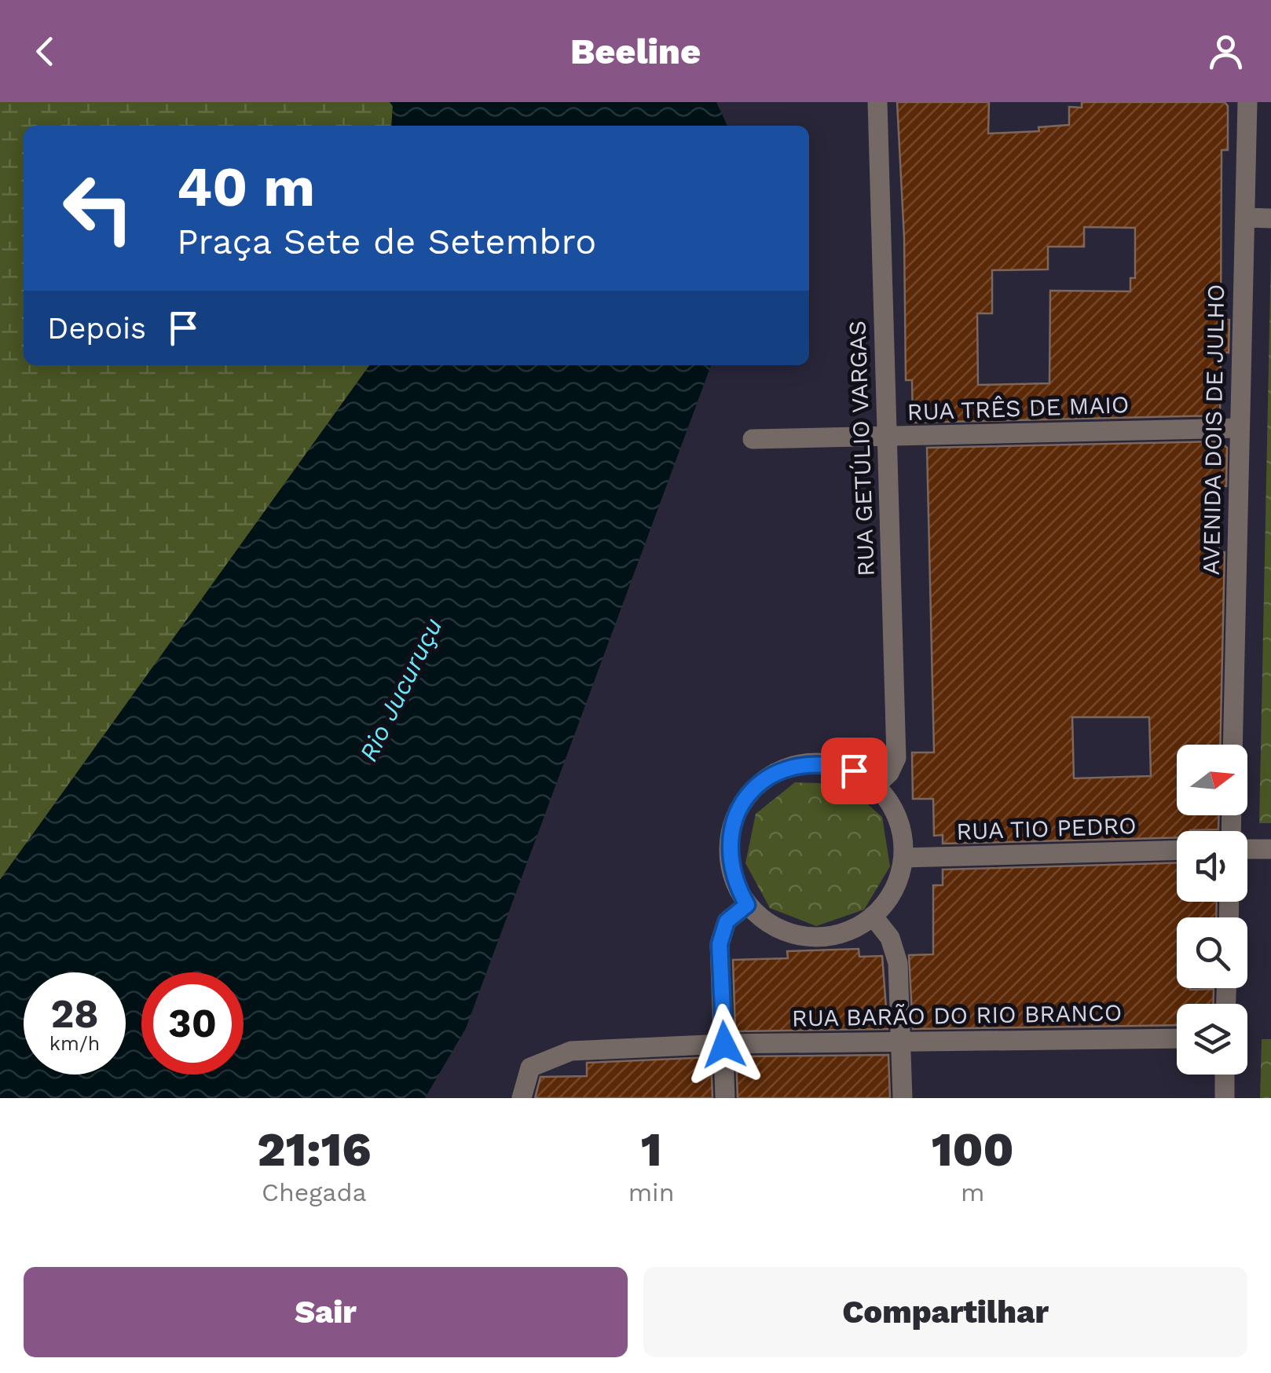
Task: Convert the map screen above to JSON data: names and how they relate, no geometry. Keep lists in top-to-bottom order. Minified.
{"streets":{"street":["RUA TRÊS DE MAIO","AVENIDA DOIS DE JULHO","RUA GETÚLIO VARGAS","RUA TIO PEDRO","RUA BARÃO DO RIO BRANCO"]},"crossings":[["RUA TRÊS DE MAIO","AVENIDA DOIS DE JULHO"],["RUA TRÊS DE MAIO","RUA GETÚLIO VARGAS"],["RUA GETÚLIO VARGAS","RUA TIO PEDRO"]],"water":["Rio Jucuruçu"],"north":"right","page":{"header":"Beeline","turn":["40 m","Praça Sete de Setembro"],"then":"Depois","speed":"28 km/h","limit":"30","eta":["21:16","Chegada","1","min","100","m"],"buttons":["Sair","Compartilhar"]}}
